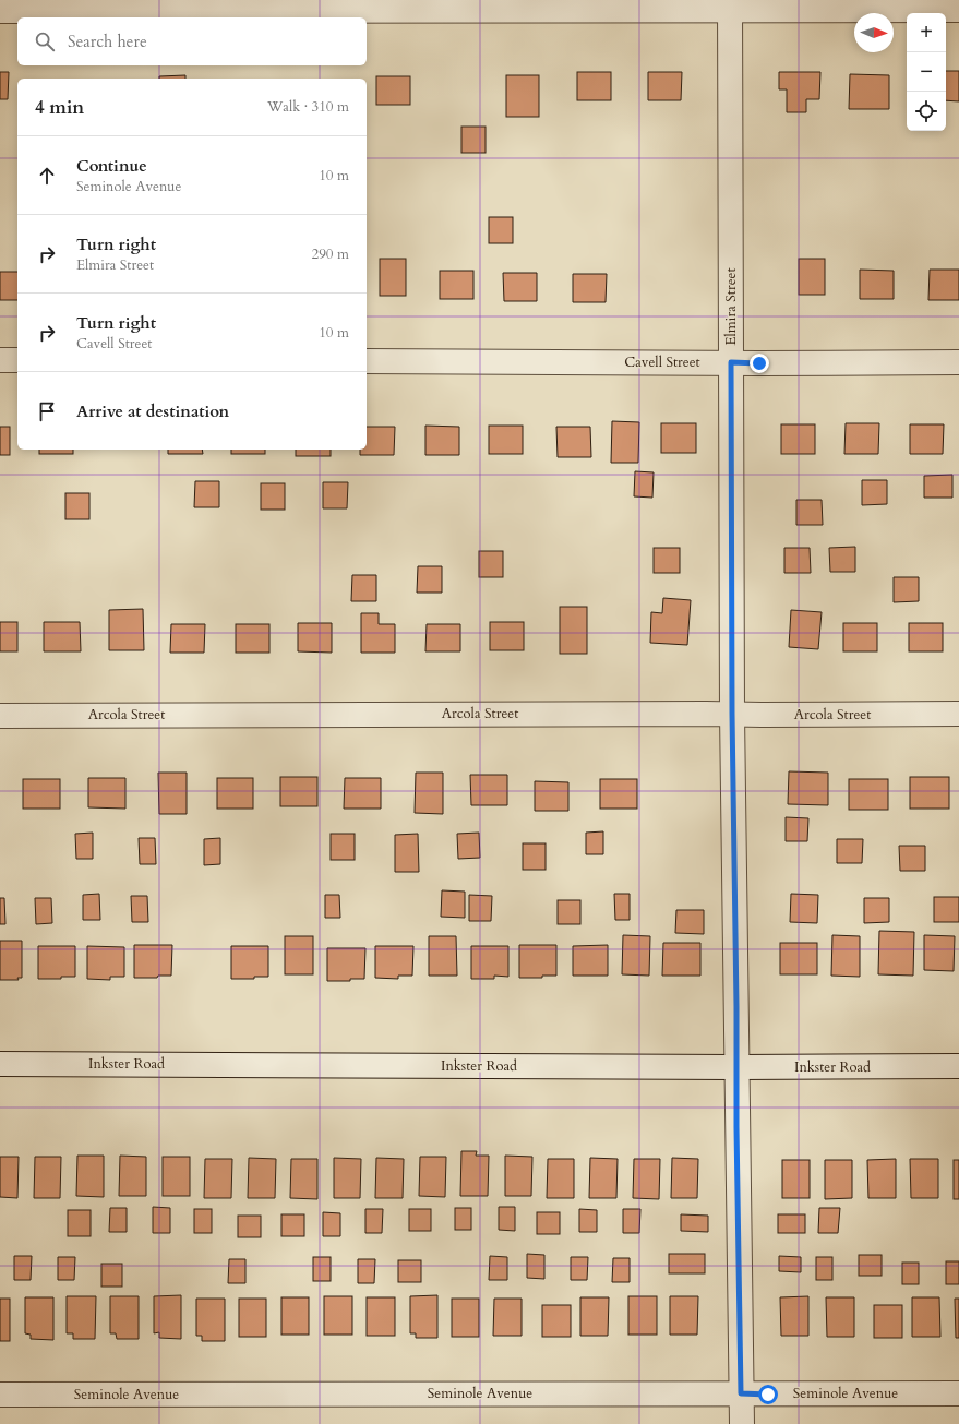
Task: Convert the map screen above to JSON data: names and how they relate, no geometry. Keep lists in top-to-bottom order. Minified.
{"streets":{"street":["Elmira Street","Cavell Street","Arcola Street","Inkster Road","Seminole Avenue"]},"crossings":[["Elmira Street","Cavell Street"],["Elmira Street","Arcola Street"],["Elmira Street","Inkster Road"],["Elmira Street","Seminole Avenue"]],"north":"right","page":{"map_buttons":["+","−"],"search":"Search here","heading":["4 min","Walk · 310 m"],"list":[["Continue","Seminole Avenue","10 m"],["Turn right","Elmira Street","290 m"],["Turn right","Cavell Street","10 m"],"Arrive at destination"]}}
